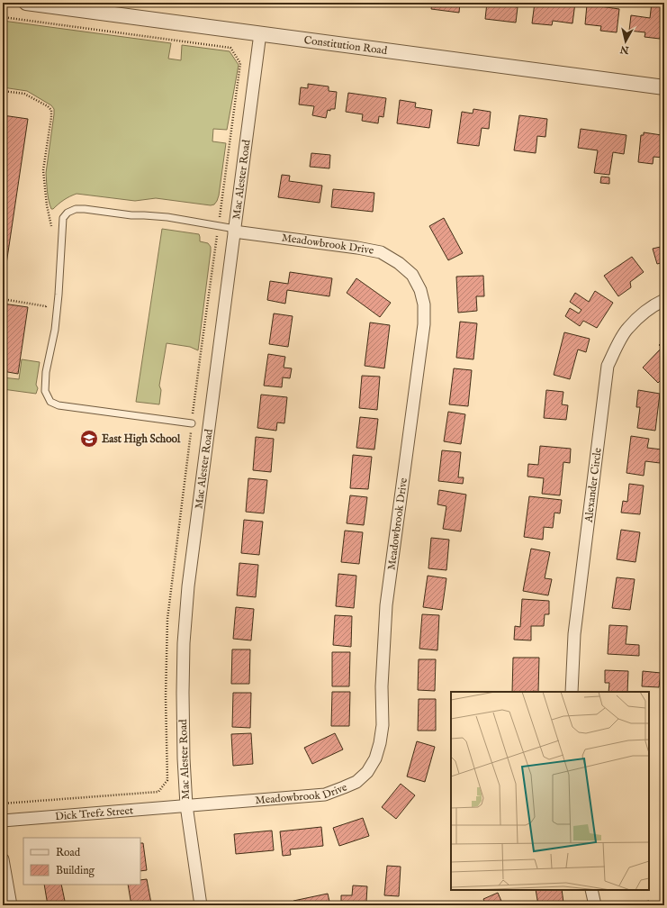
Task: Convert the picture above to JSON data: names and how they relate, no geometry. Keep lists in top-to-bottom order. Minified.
{"streets":{"street":["Constitution Road","Mac Alester Road","Meadowbrook Drive","Alexander Circle","Dick Trefz Street"]},"crossings":[["Constitution Road","Mac Alester Road"],["Mac Alester Road","Meadowbrook Drive"],["Mac Alester Road","Dick Trefz Street"],["Meadowbrook Drive","Dick Trefz Street"]],"places":{"school or university":["East High School"]},"legend":["Road","Building"],"north":"bottom"}
